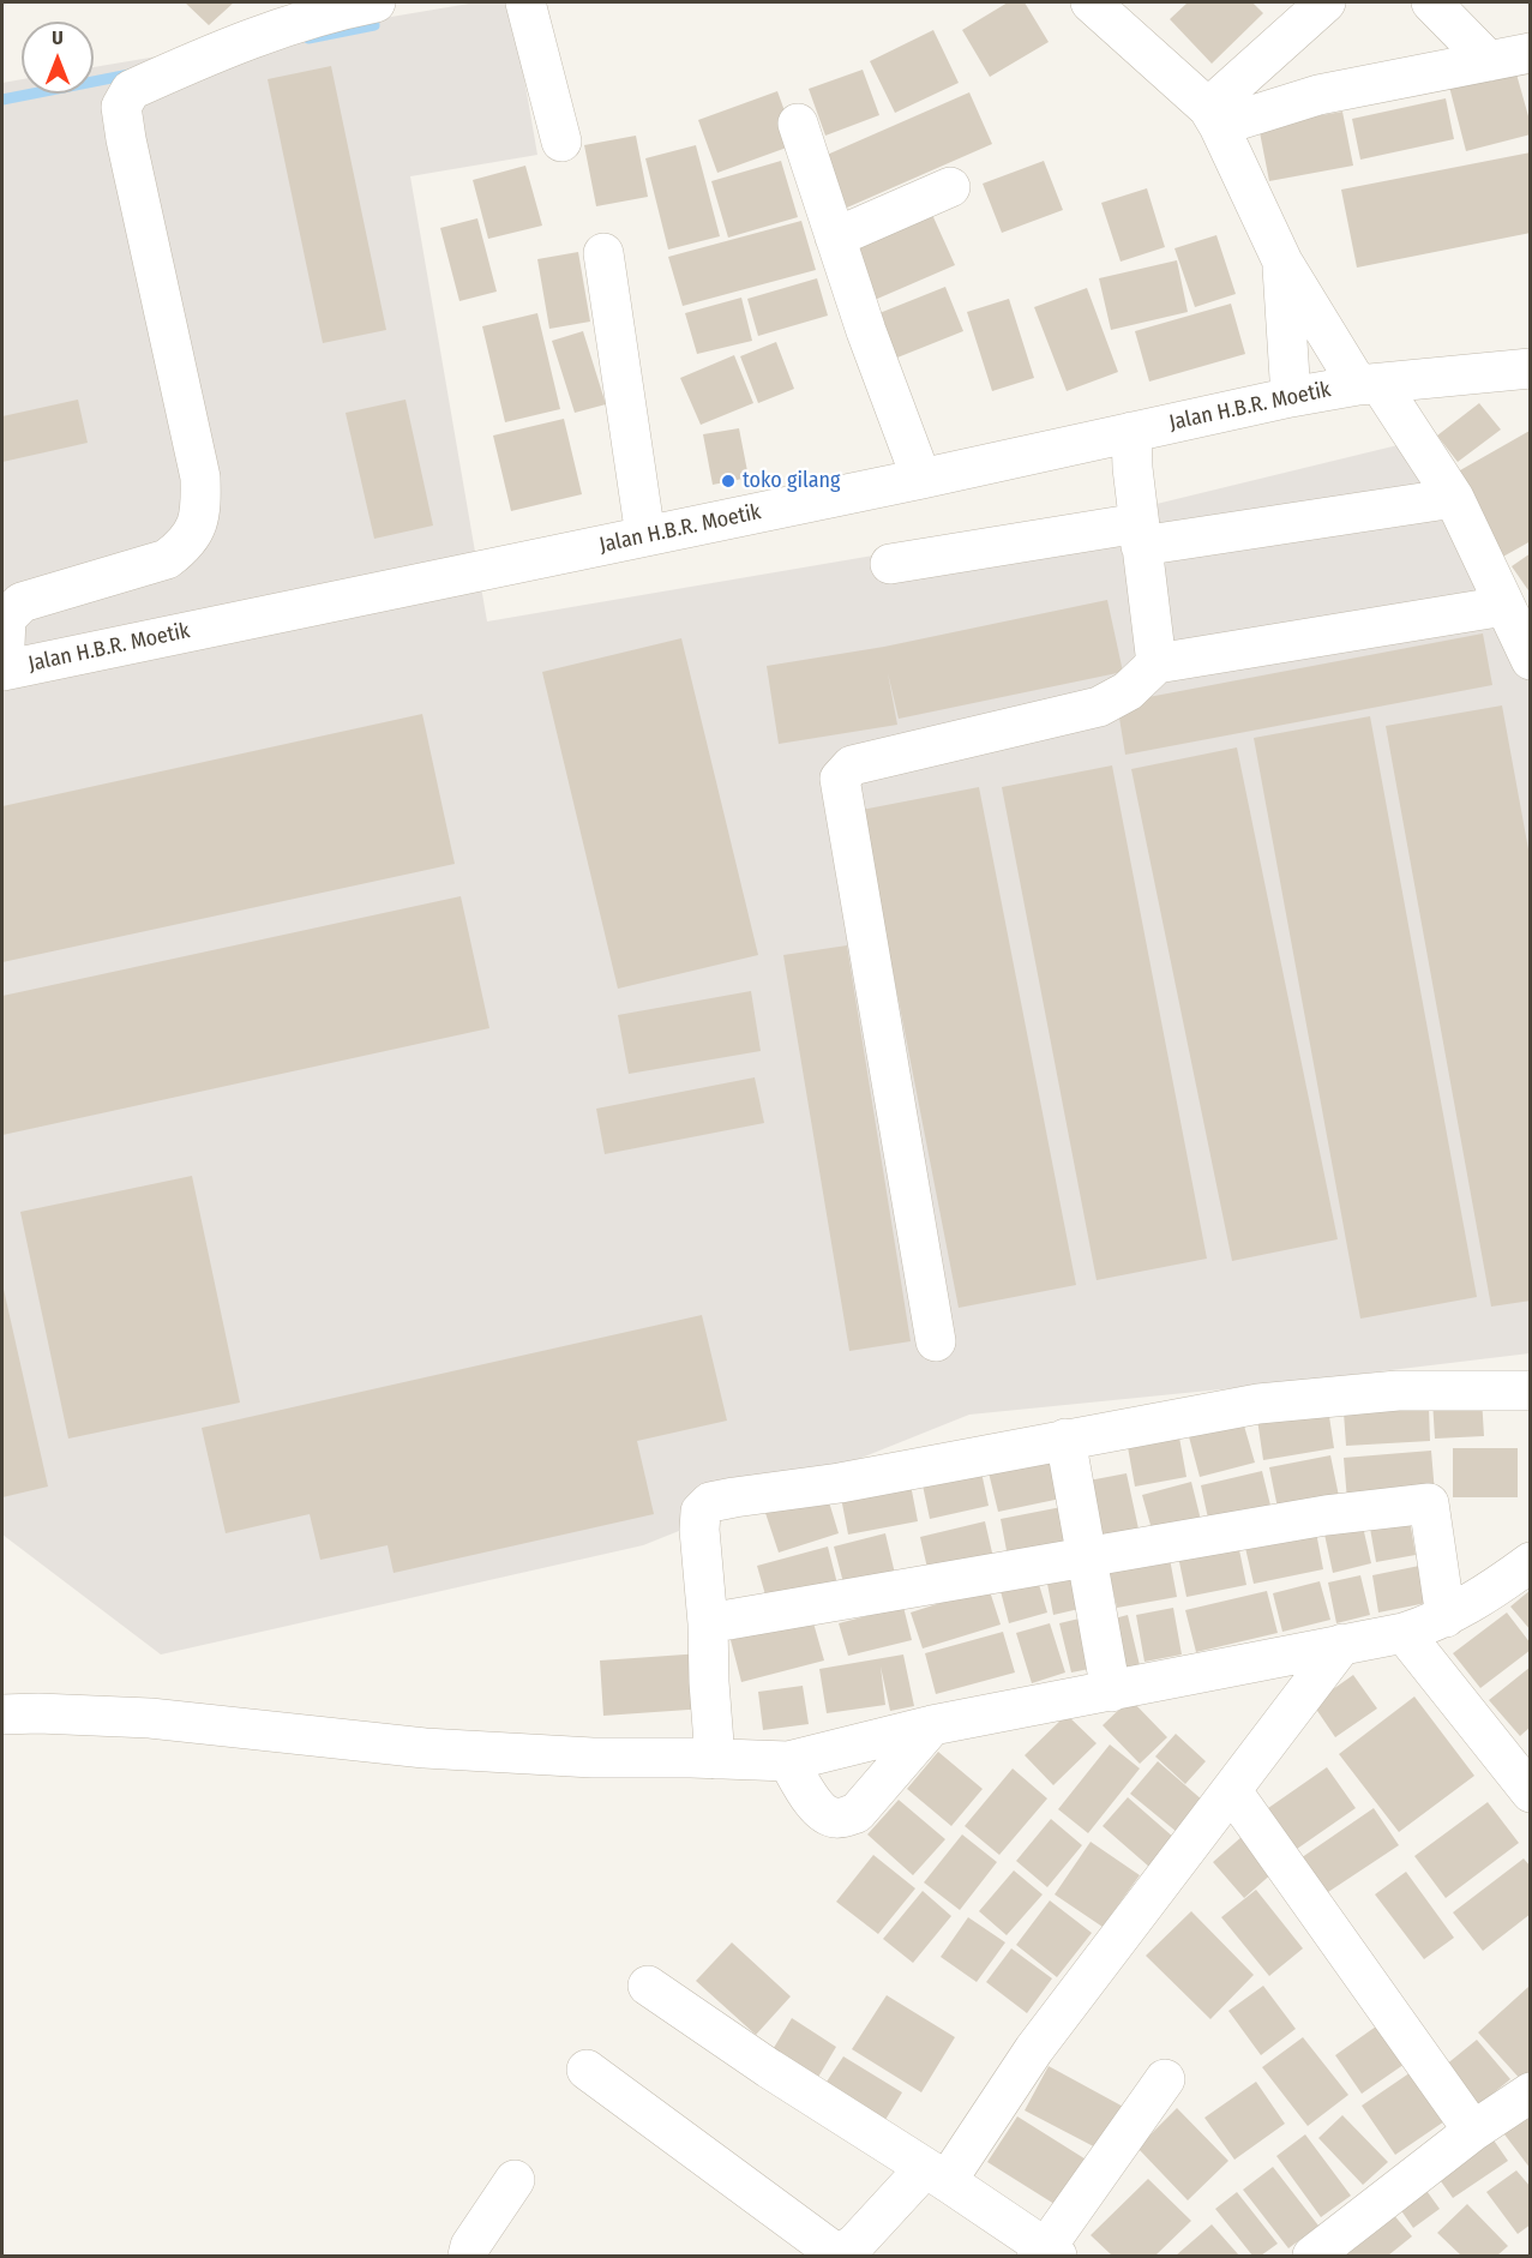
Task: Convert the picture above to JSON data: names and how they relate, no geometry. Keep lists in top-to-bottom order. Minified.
{"streets":{"street":["Jalan H.B.R. Moetik"]},"places":["toko gilang"],"north":"top"}
